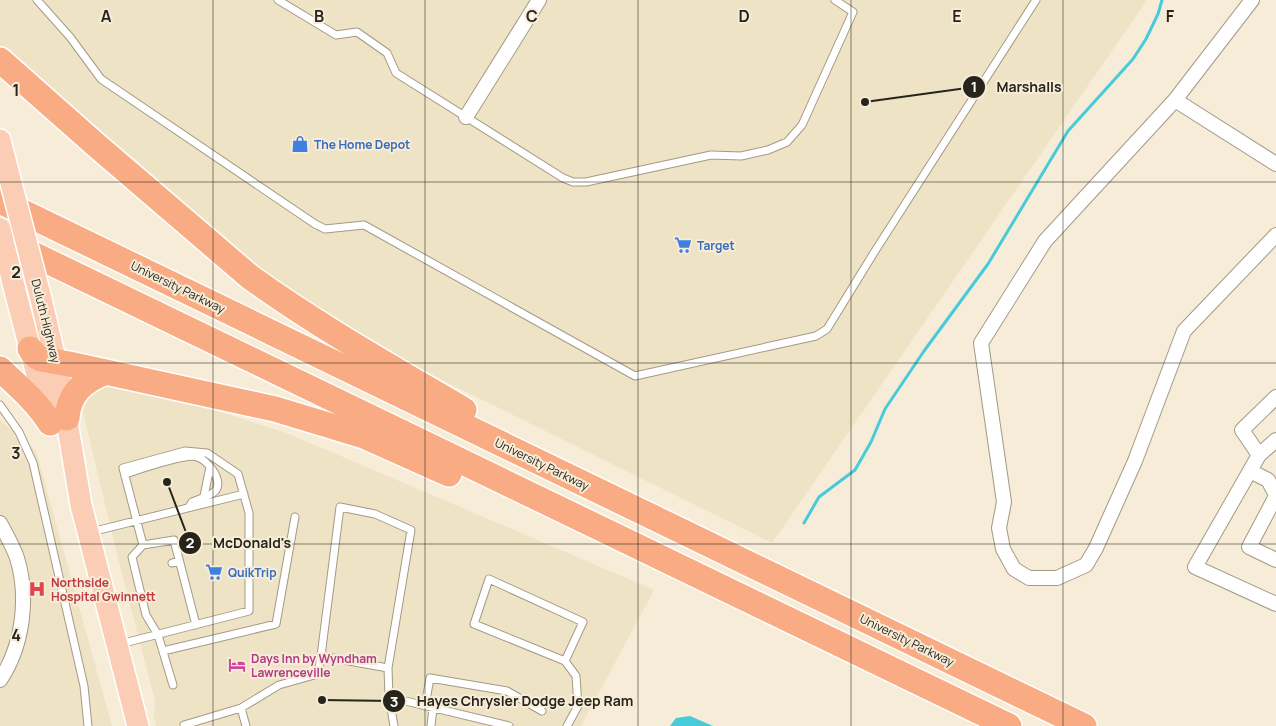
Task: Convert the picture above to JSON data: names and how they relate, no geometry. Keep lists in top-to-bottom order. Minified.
{"streets":{"highway":["University Parkway"],"main road":["Duluth Highway"]},"places":{"other":["Marshalls","McDonald's","Hayes Chrysler Dodge Jeep Ram"],"shop":["The Home Depot"],"supermarket":["Target","QuikTrip"],"hospital":["Northside Hospital Gwinnett"],"hotel":["Days Inn by Wyndham Lawrenceville"]},"grid":{"columns":["A","B","C","D","E","F"],"rows":["1","2","3","4"]}}
